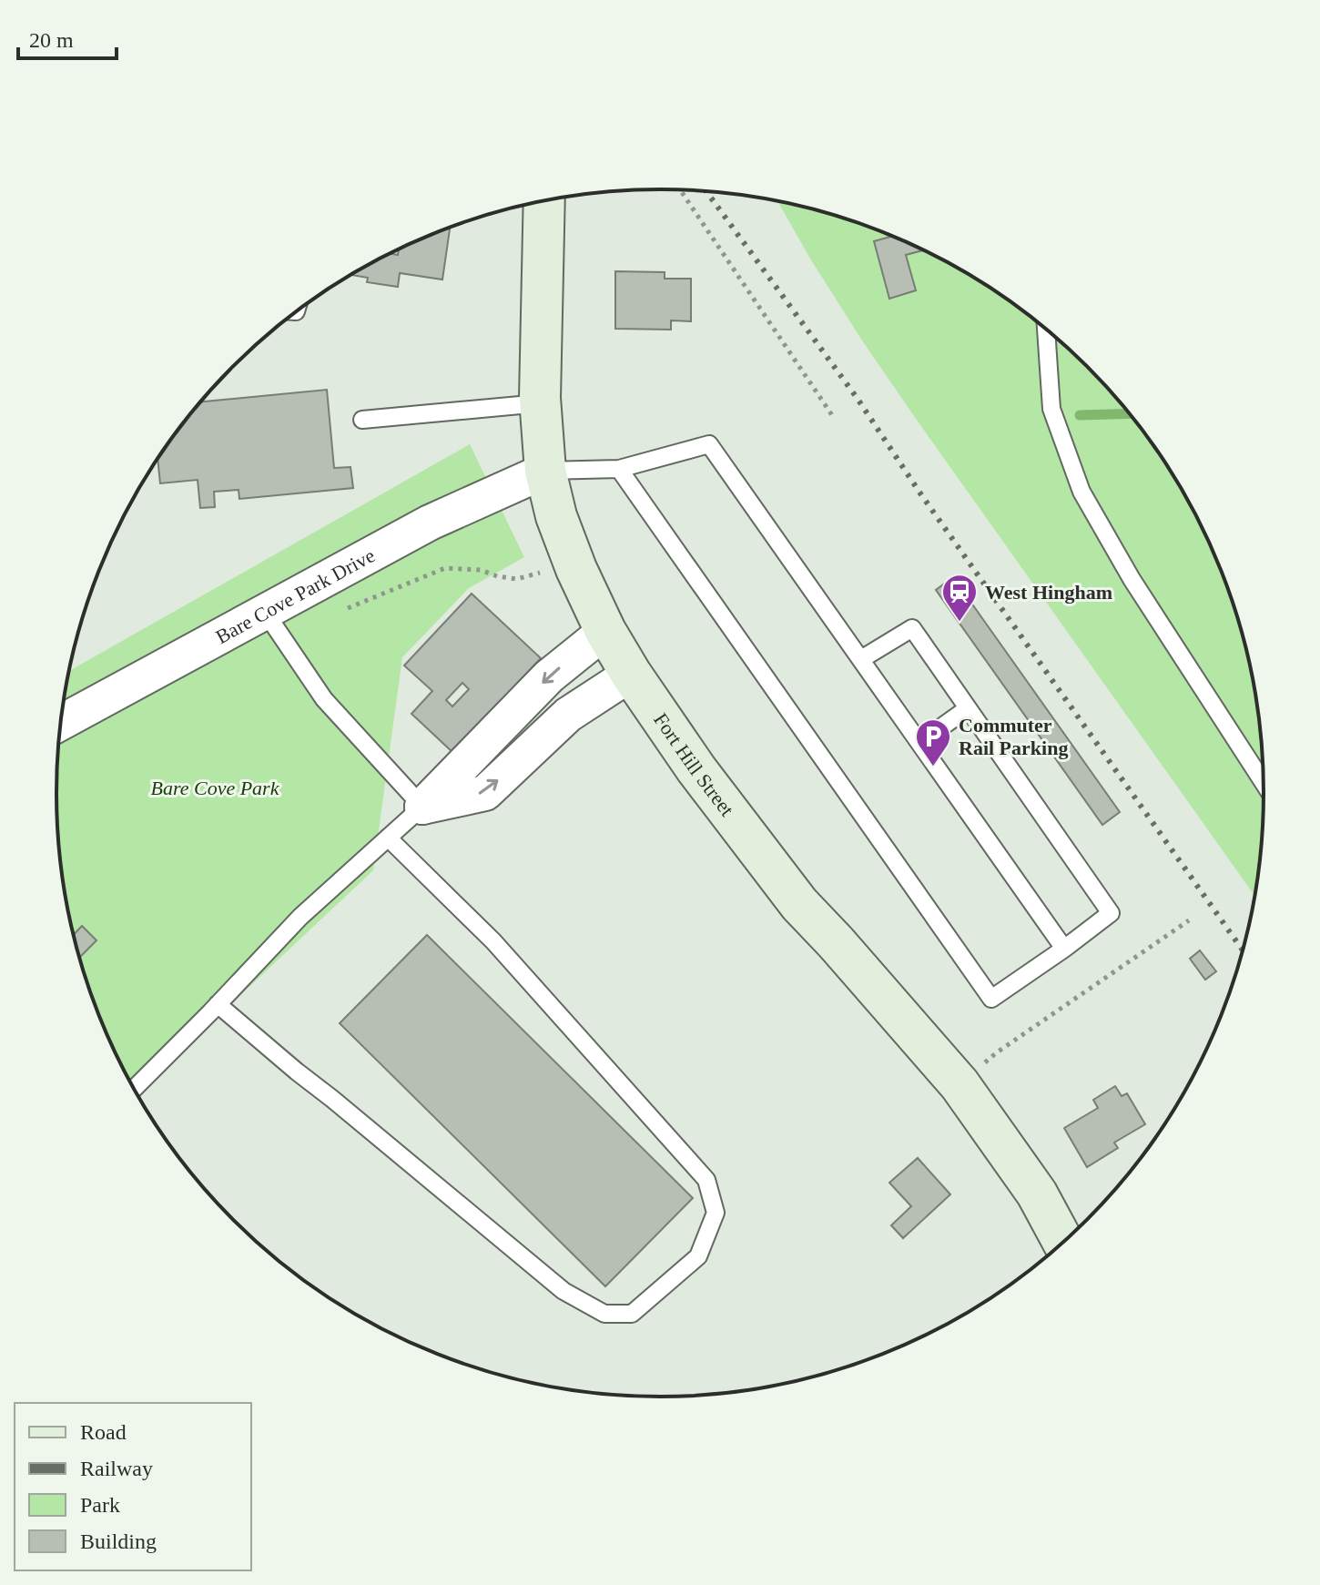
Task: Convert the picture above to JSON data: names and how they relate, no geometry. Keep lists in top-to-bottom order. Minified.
{"streets":{"main road":["Fort Hill Street"],"street":["Bare Cove Park Drive"]},"crossings":[["Bare Cove Park Drive","Fort Hill Street"]],"parks":["Bare Cove Park"],"places":{"station":["West Hingham"],"parking":["Commuter Rail Parking"]},"legend":["Road","Railway","Park","Building"],"scale_bar":"20 m"}
